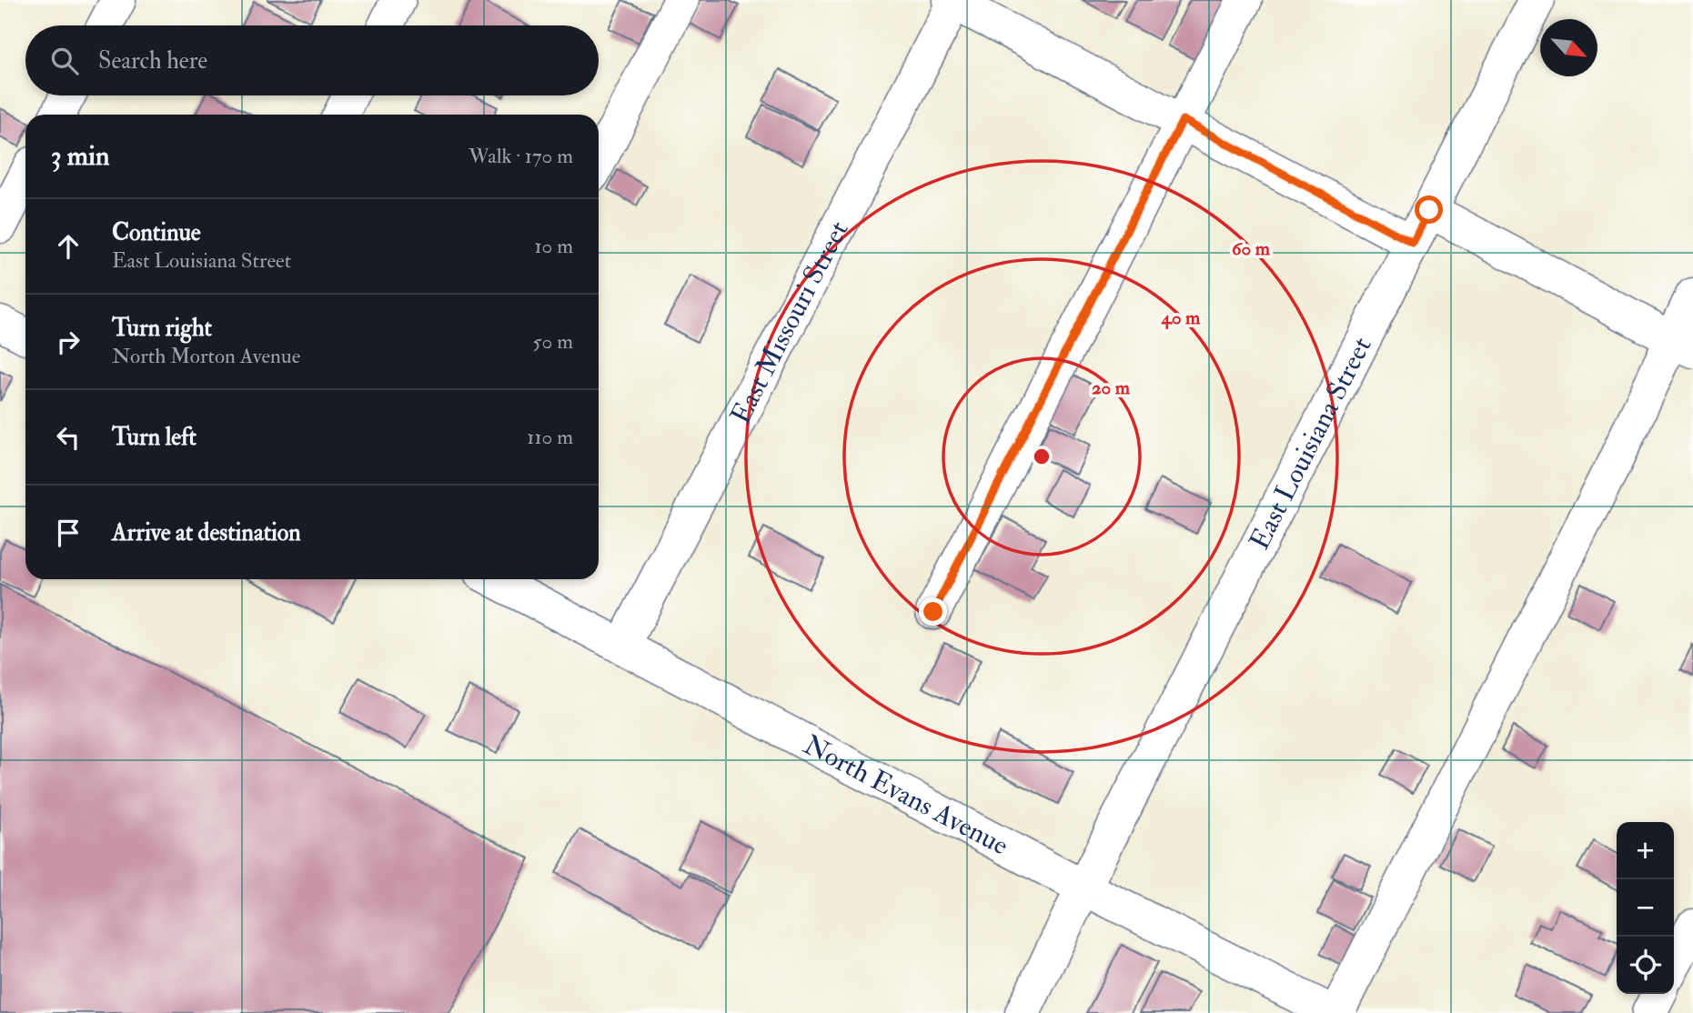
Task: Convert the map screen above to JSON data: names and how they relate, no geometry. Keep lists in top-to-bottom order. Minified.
{"streets":{"street":["East Missouri Street","East Louisiana Street","North Evans Avenue"]},"crossings":[["East Missouri Street","North Evans Avenue"],["East Louisiana Street","North Evans Avenue"]],"north":"bottom right","page":{"search":"Search here","heading":["3 min","Walk · 170 m"],"list":[["Continue","East Louisiana Street","10 m"],["Turn right","North Morton Avenue","50 m"],["Turn left","110 m"],"Arrive at destination"],"map_buttons":["+","−"]},"rings":["60 m","40 m","20 m"]}
